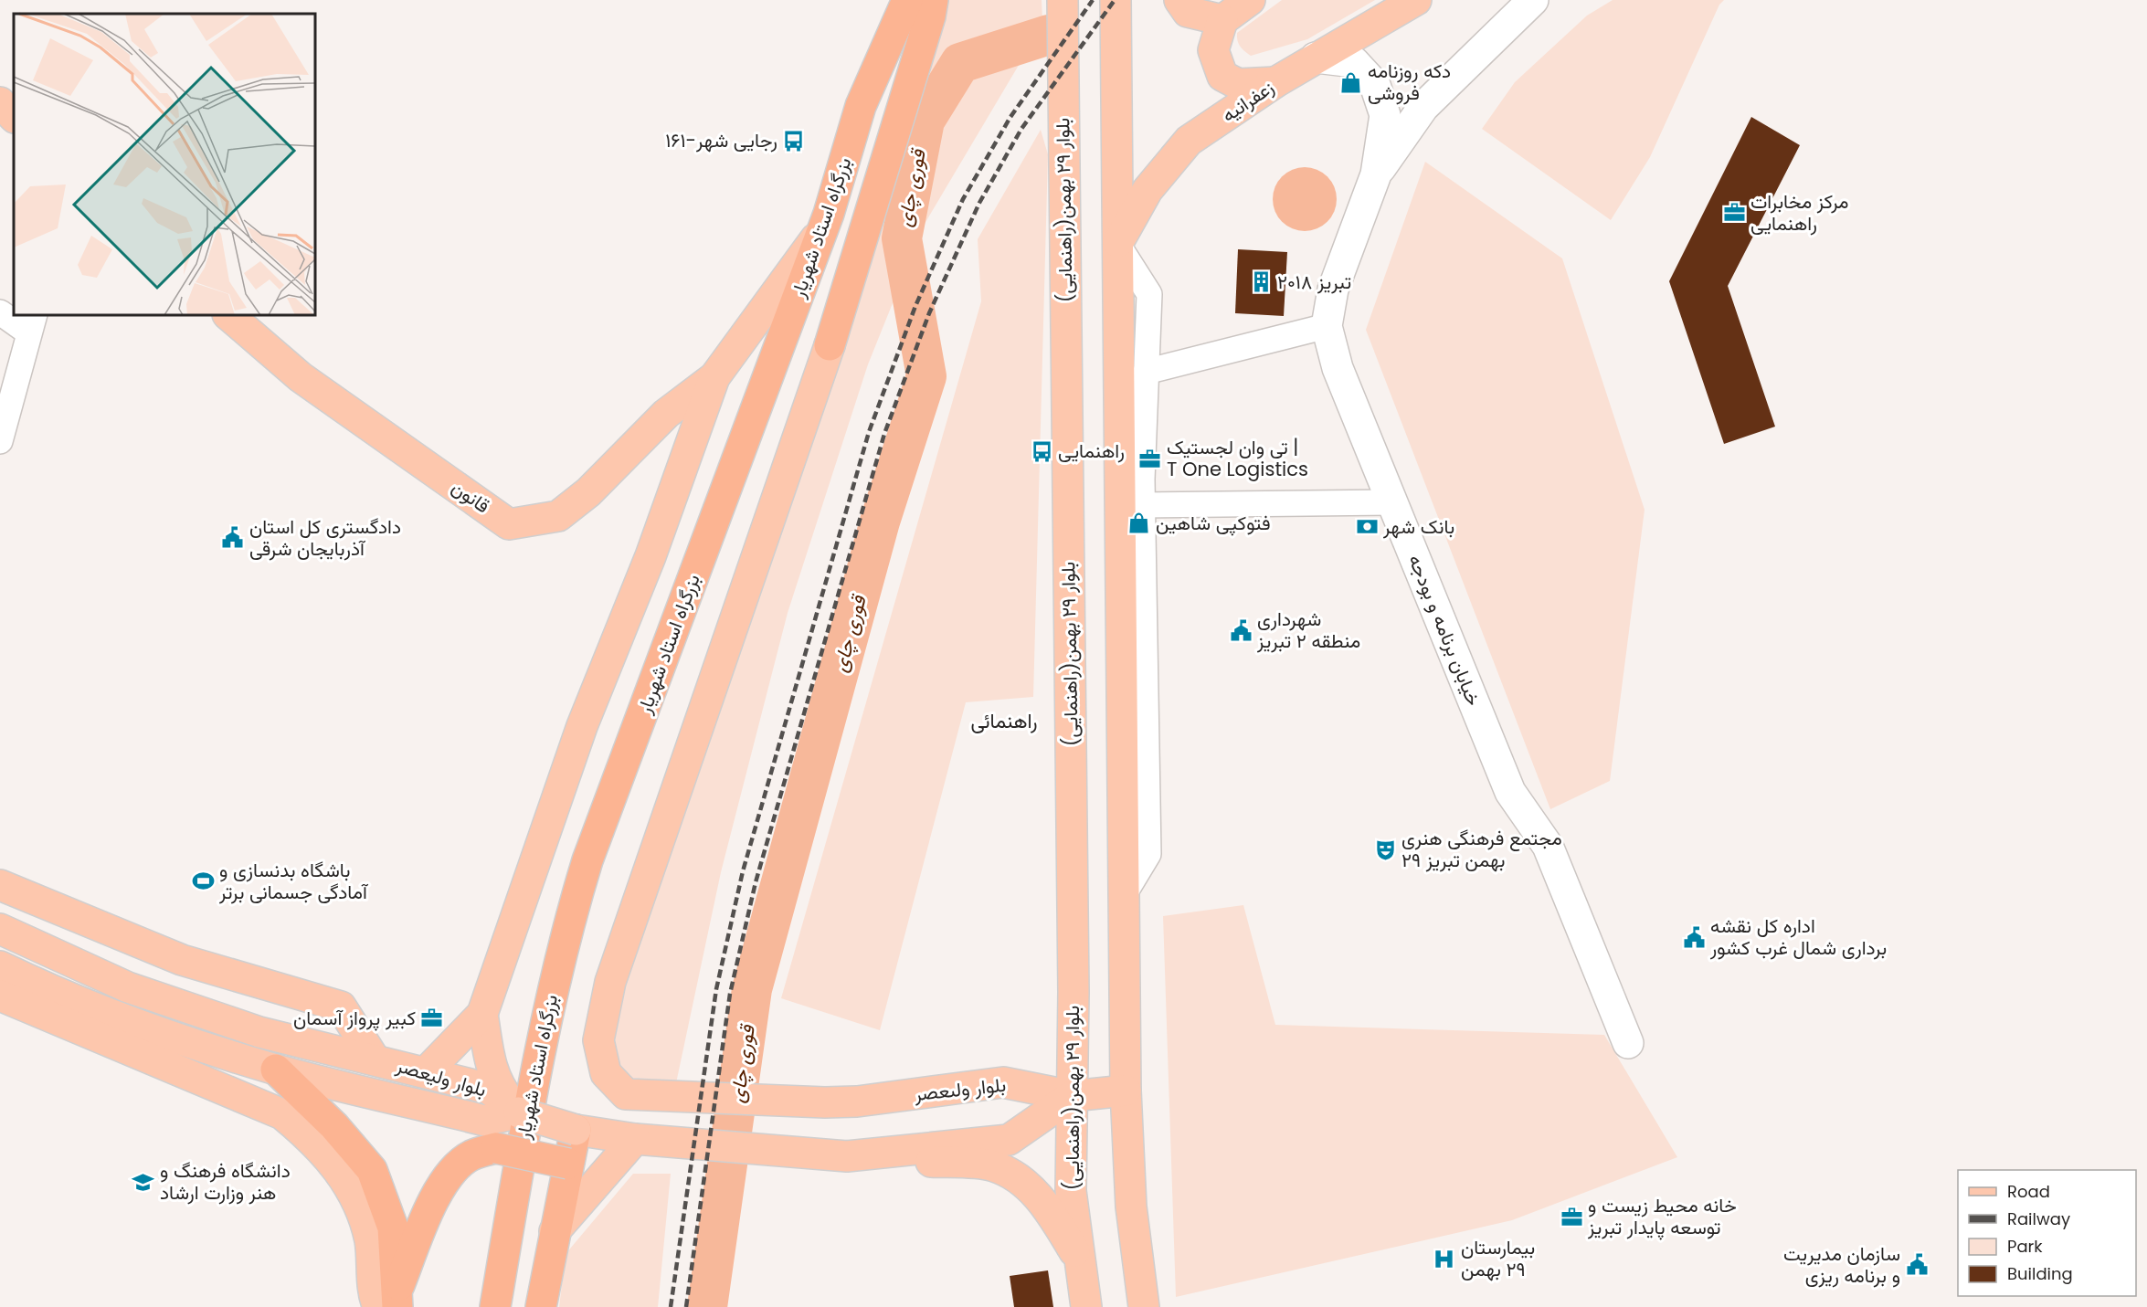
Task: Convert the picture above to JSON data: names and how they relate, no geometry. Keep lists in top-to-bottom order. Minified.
{"streets":{"highway":["بزرگراه استاد شهریار"],"main road":["زعفرانیه","بلوار ٢٩ بهمن(راهنمایی)","قانون","بلوار ولیعصر","بلوار ولىعصر"],"street":["خیابان برنامه و بودجه"]},"crossings":[["زعفرانیه","خیابان برنامه و بودجه"],["بلوار ٢٩ بهمن(راهنمایی)","بلوار ولىعصر"],["بزرگراه استاد شهریار","بلوار ولىعصر"]],"districts":["راهنمائی"],"water":["قوری چای"],"places":{"shop":["دکه روزنامه فروشی","فتوکپی شاهین"],"bus stop":["۱۶۱-رجایی شهر","راهنمایی"],"office":["مرکز مخابرات راهنمایی","تی وان لجستیک | T One Logistics","کبیر پرواز آسمان","خانه محیط زیست و توسعه پایدار تبریز"],"building":["تبریز ۲۰۱۸"],"bank":["بانک شهر"],"public building":["دادگستری کل استان آذربایجان شرقی","شهرداری منطقه ۲ تبریز","اداره کل نقشه برداری شمال غرب کشور","سازمان مدیریت و برنامه ریزی"],"theatre":["مجتمع فرهنگی هنری ۲۹ بهمن تبریز"],"sports":["باشگاه بدنسازی و آمادگی جسمانی برتر"],"school or university":["دانشگاه فرهنگ و هنر وزارت ارشاد"],"hospital":["بیمارستان ٢٩ بهمن"]},"legend":["Road","Railway","Park","Building"]}
